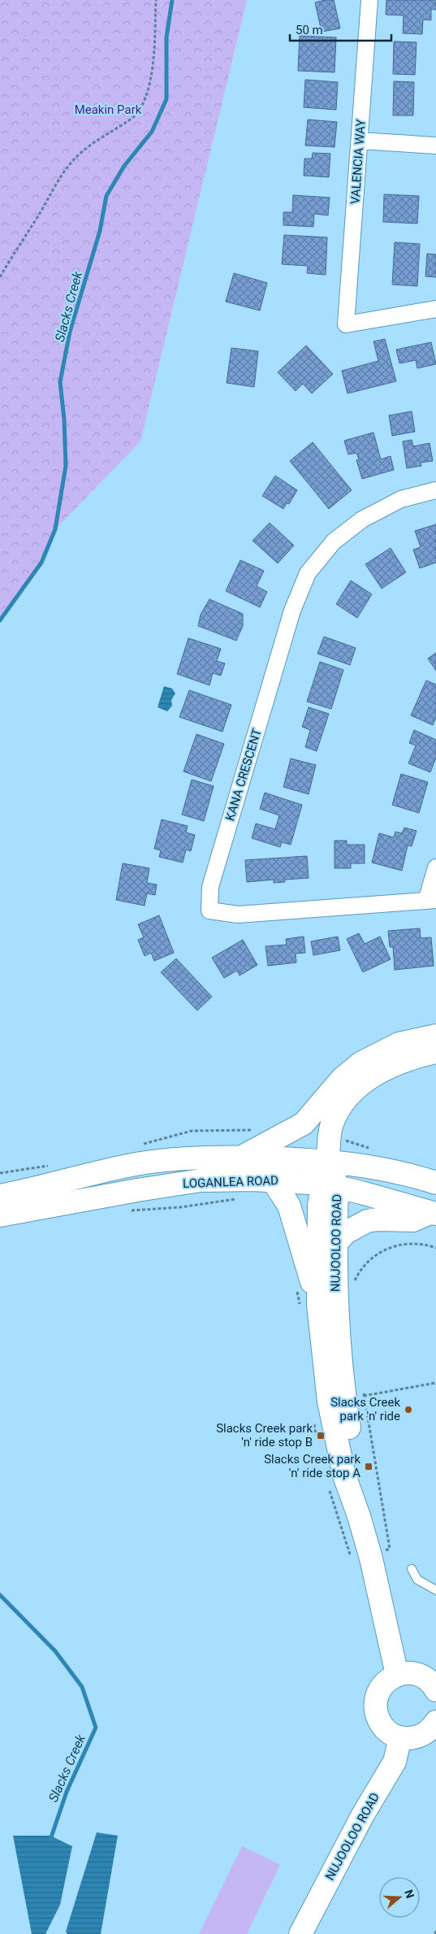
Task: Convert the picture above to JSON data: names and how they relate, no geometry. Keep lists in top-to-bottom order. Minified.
{"streets":{"main road":["LOGANLEA ROAD","NUJOOLOO ROAD"],"street":["VALENCIA WAY","KANA CRESCENT"]},"crossings":[["LOGANLEA ROAD","NUJOOLOO ROAD"]],"water":["Slacks Creek"],"parks":["Meakin Park"],"places":{"other":["Slacks Creek park 'n' ride"],"transit":["Slacks Creek park 'n' ride stop B","Slacks Creek park 'n' ride stop A"]},"scale_bar":"50 m","north":"right"}
